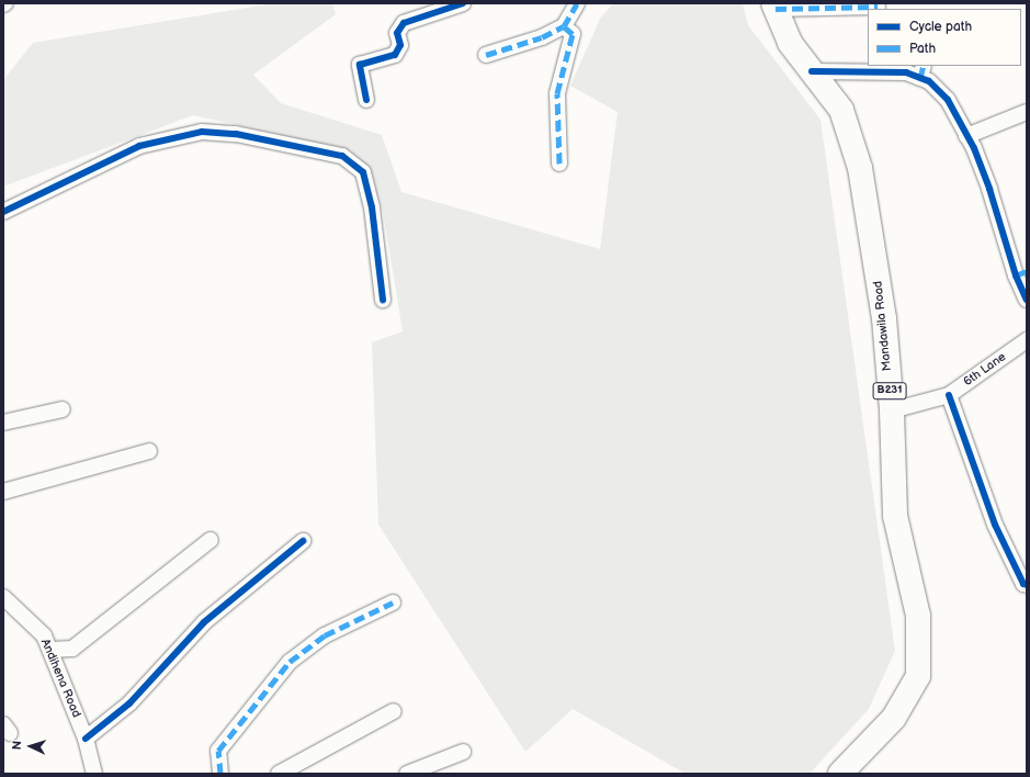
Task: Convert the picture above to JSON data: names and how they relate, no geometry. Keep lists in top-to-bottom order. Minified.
{"streets":{"main road":["Mandawila Road","B231"],"street":["6th Lane","Andihena Road"]},"crossings":[["Mandawila Road","6th Lane"]],"legend":["Cycle path","Path"],"north":"left"}
